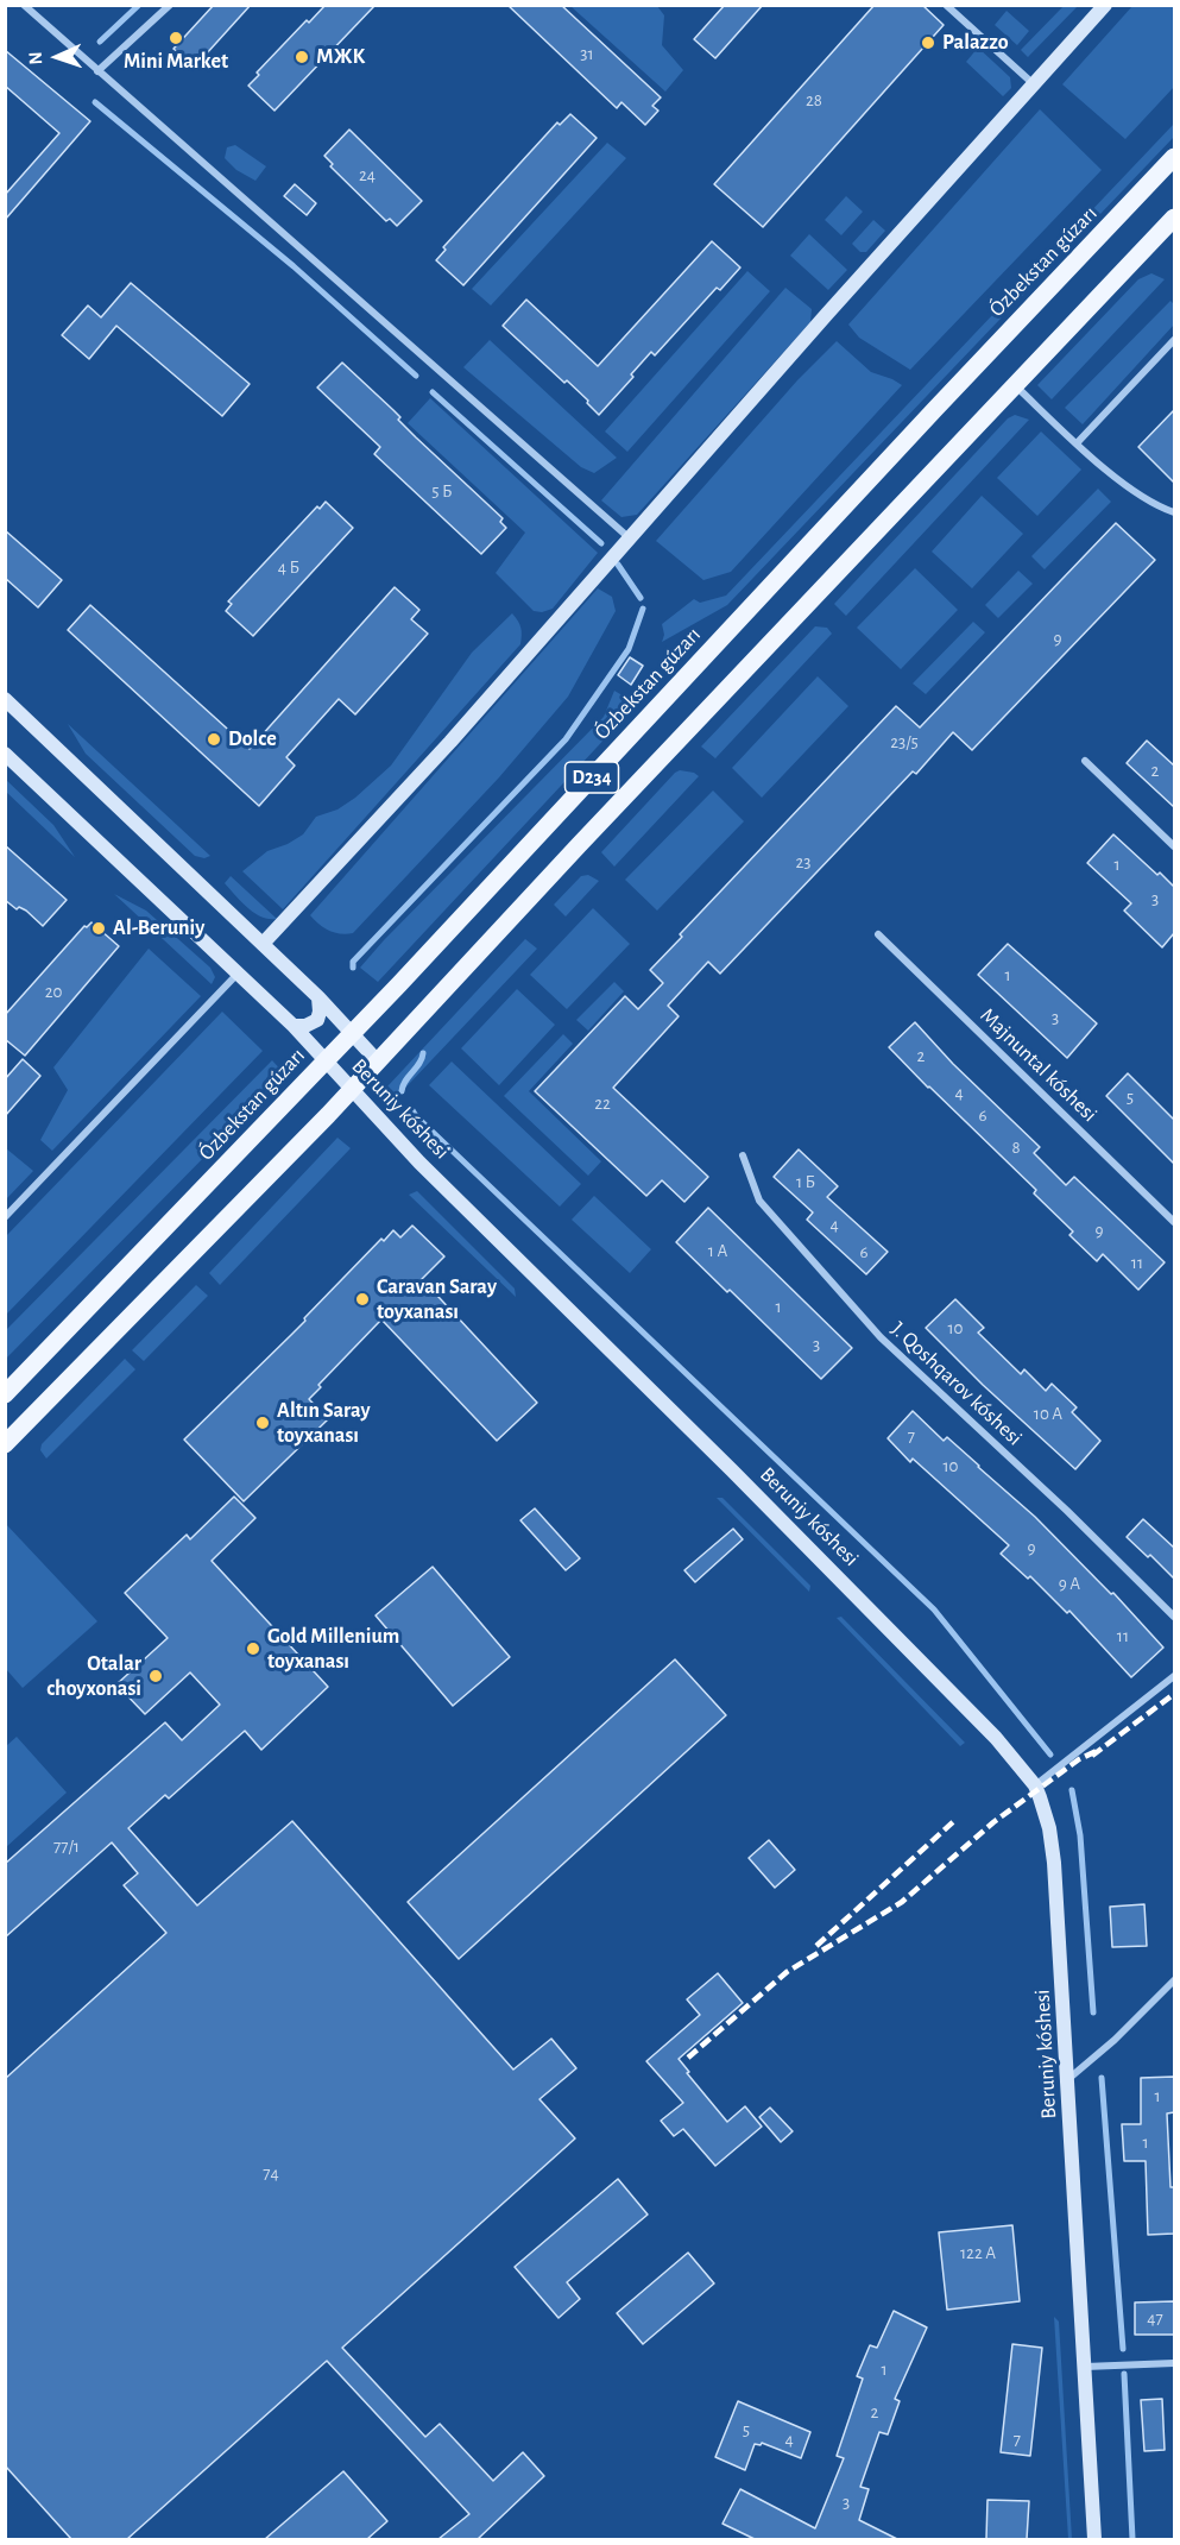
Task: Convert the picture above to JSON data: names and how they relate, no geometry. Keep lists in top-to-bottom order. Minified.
{"streets":{"main road":["Ózbekstan gúzarı","D234"],"street":["Majnuntal kóshesi","Beruniy kóshesi","J. Qoshqarov kóshesi"]},"crossings":[["Ózbekstan gúzarı","Beruniy kóshesi"],["D234","Beruniy kóshesi"]],"places":["Mini Market","Palazzo","МЖК","Dolce","Al-Beruniy","Caravan Saray toyxanası","Altın Saray toyxanası","Gold Millenium toyxanası","Otalar choyxonasi"],"house_numbers":["31","28","24","5 Б","4 Б","9","23/5","2","23","1","3","1","20","3","2","4","5","22","6","8","1 Б","4","9","1 А","6","11","1","10","3","10 А","7","10","9","9 А","11","77/1","1","1","74","122 А","47","1","2","5","4","7","3"],"north":"left"}
